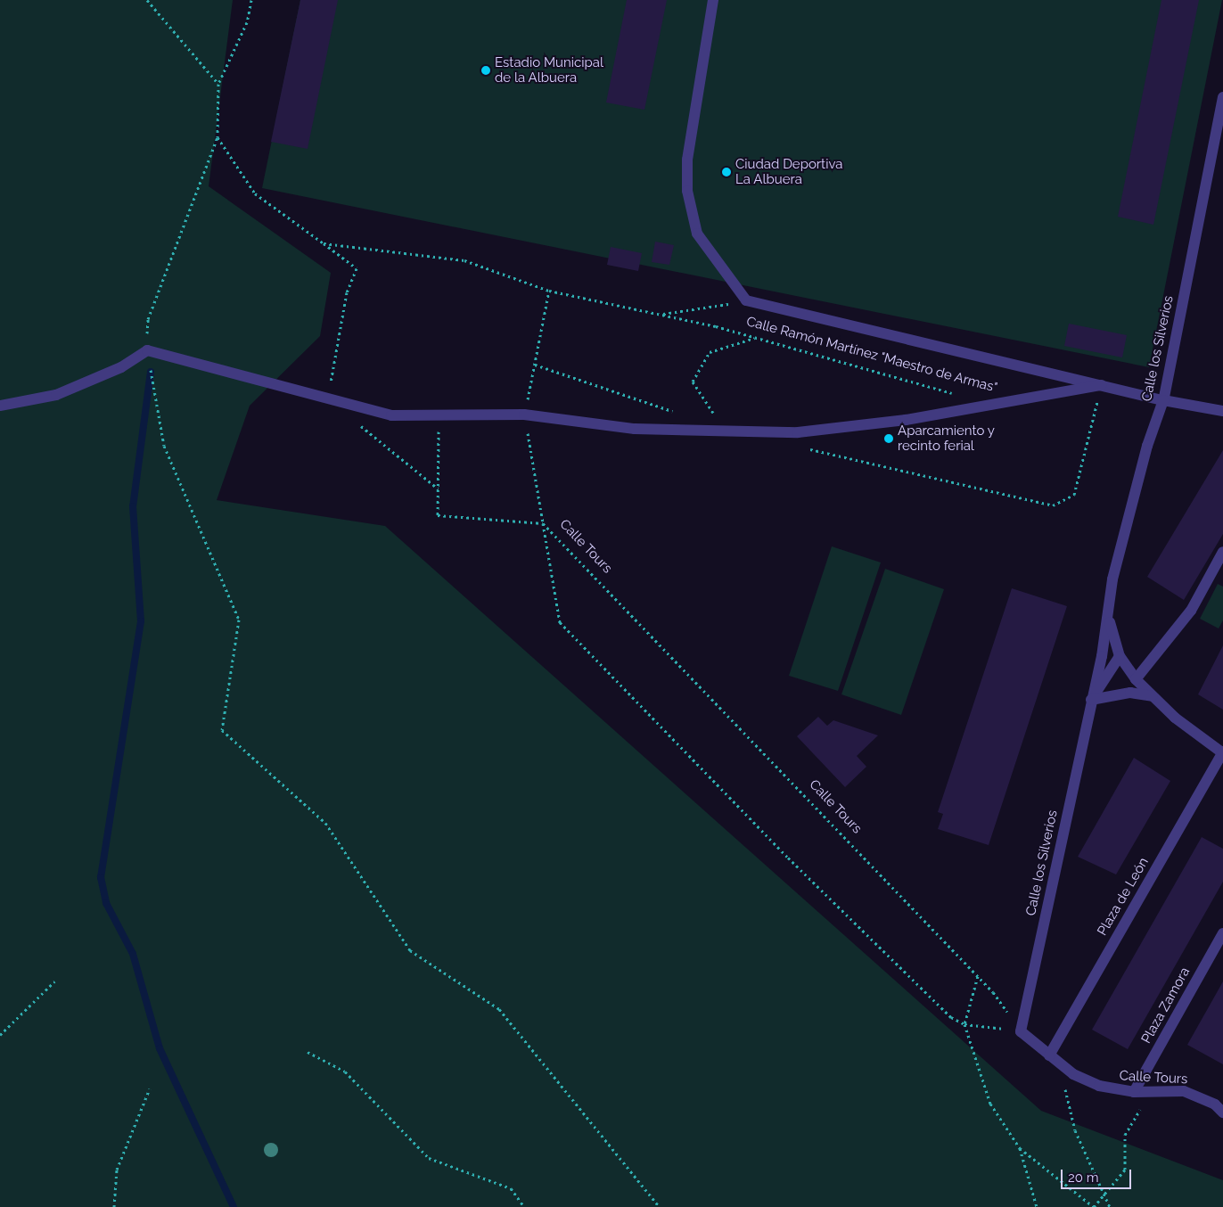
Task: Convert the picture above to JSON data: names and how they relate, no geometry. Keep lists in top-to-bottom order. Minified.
{"streets":{"street":["Calle los Silverios","Calle Ramón Martínez \"Maestro de Armas\"","Calle Tours","Plaza de León","Plaza Zamora"]},"crossings":[["Calle los Silverios","Calle Ramón Martínez \"Maestro de Armas\""],["Calle los Silverios","Calle Tours"],["Calle Ramón Martínez \"Maestro de Armas\"","Calle Tours"],["Calle Tours","Plaza de León"],["Calle Tours","Plaza Zamora"]],"places":["Estadio Municipal de la Albuera","Ciudad Deportiva La Albuera","Aparcamiento y recinto ferial"],"scale_bar":"20 m"}
